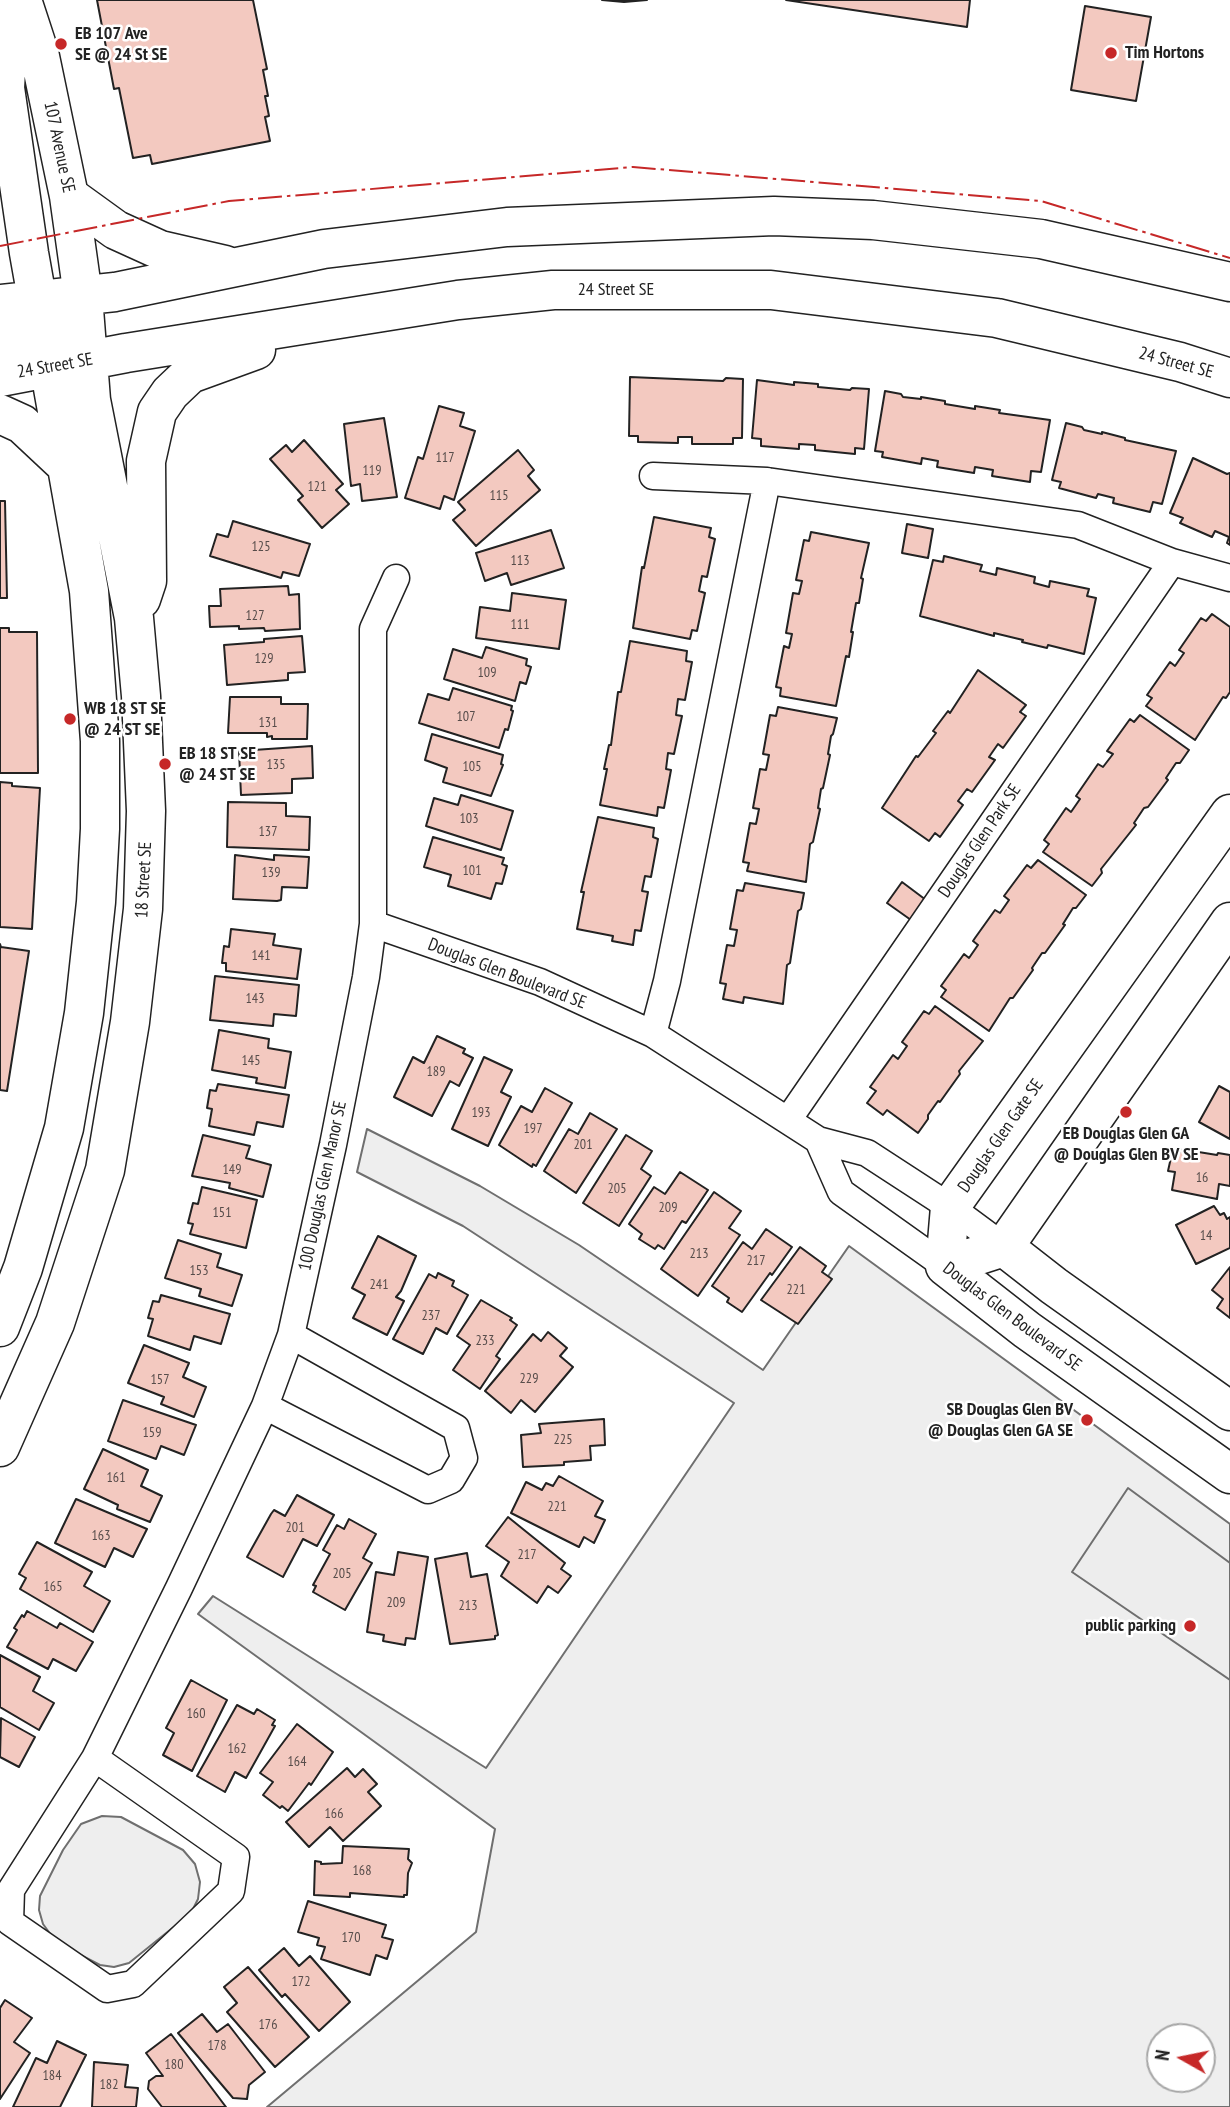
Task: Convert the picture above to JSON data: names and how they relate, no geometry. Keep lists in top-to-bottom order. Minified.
{"streets":{"main road":["107 Avenue SE","24 Street SE","18 Street SE","Douglas Glen Boulevard SE","Douglas Glen Gate SE"],"street":["Douglas Glen Park SE","100 Douglas Glen Manor SE"]},"crossings":[["107 Avenue SE","24 Street SE"],["107 Avenue SE","18 Street SE"],["24 Street SE","18 Street SE"],["Douglas Glen Park SE","Douglas Glen Boulevard SE"],["Douglas Glen Boulevard SE","Douglas Glen Gate SE"],["Douglas Glen Boulevard SE","100 Douglas Glen Manor SE"]],"places":["EB 107 Ave SE @ 24 St SE","Tim Hortons","WB 18 ST SE @ 24 ST SE","EB 18 ST SE @ 24 ST SE","EB Douglas Glen GA @ Douglas Glen BV SE","SB Douglas Glen BV @ Douglas Glen GA SE","public parking"],"house_numbers":["117","119","121","115","125","113","127","111","129","109","107","131","135","105","103","137","101","139","141","143","145","189","193","197","201","149","16","205","209","151","14","213","217","153","241","221","237","233","229","157","159","225","161","221","201","163","217","205","165","209","213","160","162","164","166","168","170","172","176","178","180","184","182"],"north":"left"}
